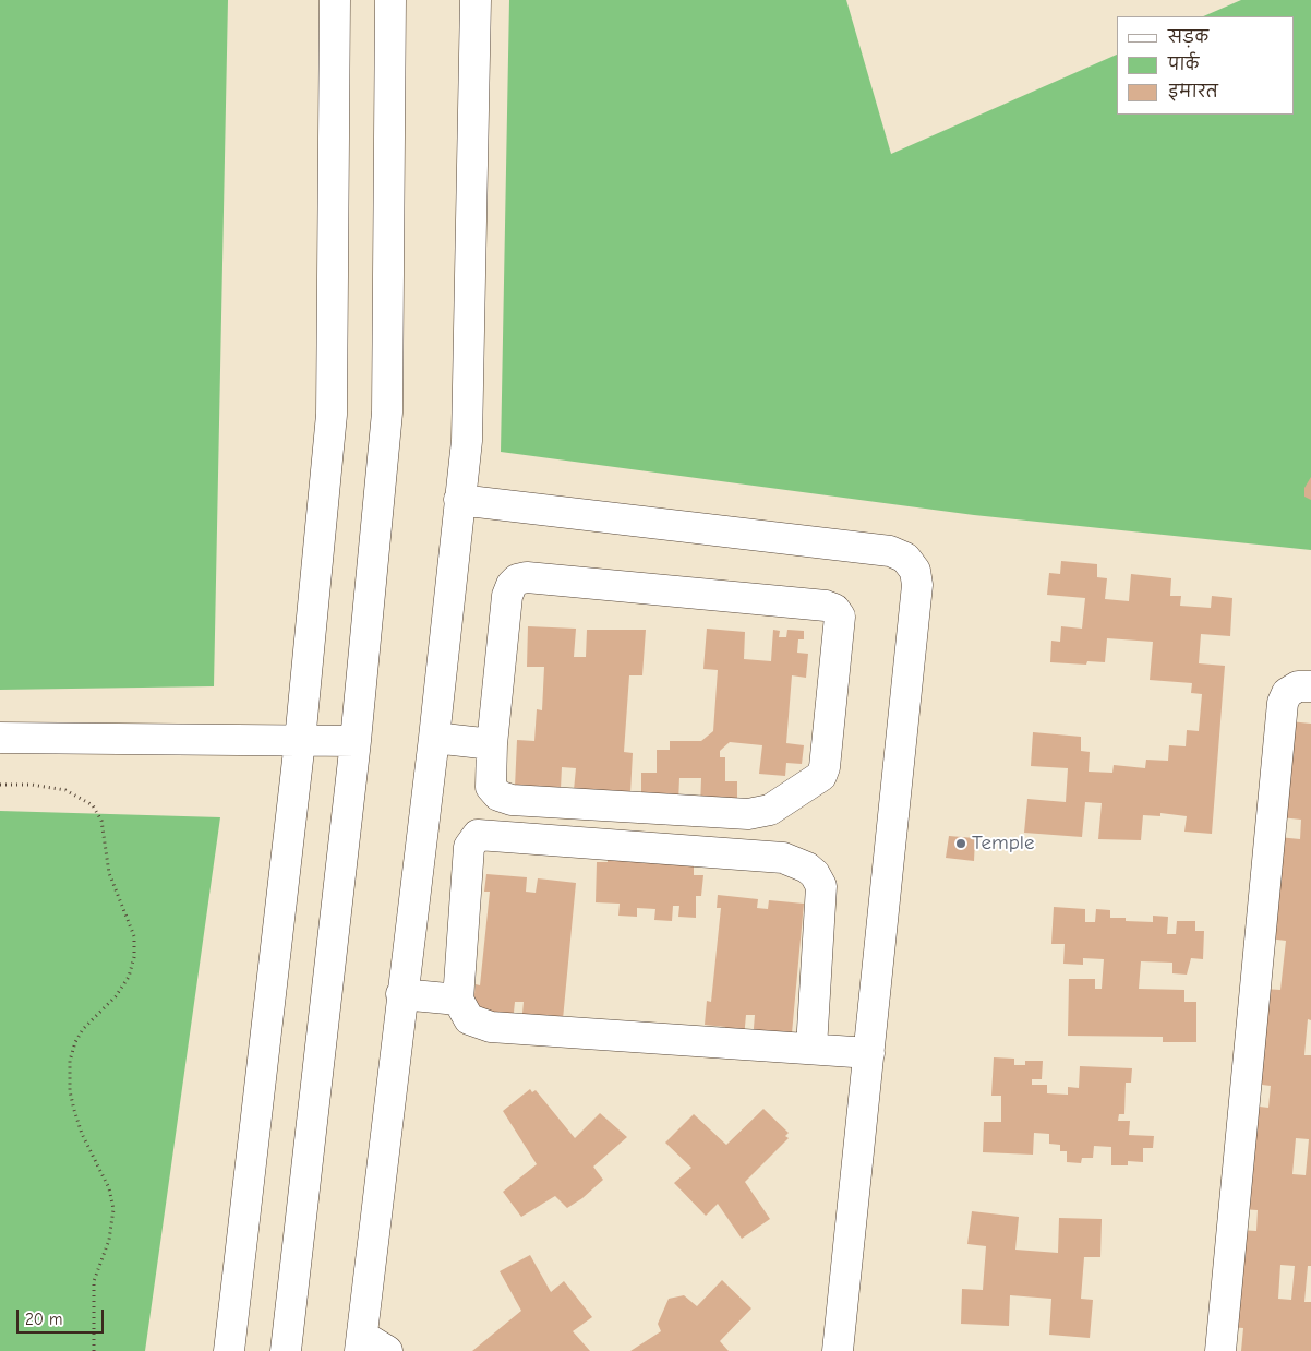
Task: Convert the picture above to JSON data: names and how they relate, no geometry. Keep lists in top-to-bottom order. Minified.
{"places":["Temple"],"legend":["सड़क","पार्क","इमारत"],"scale_bar":"20 m"}
